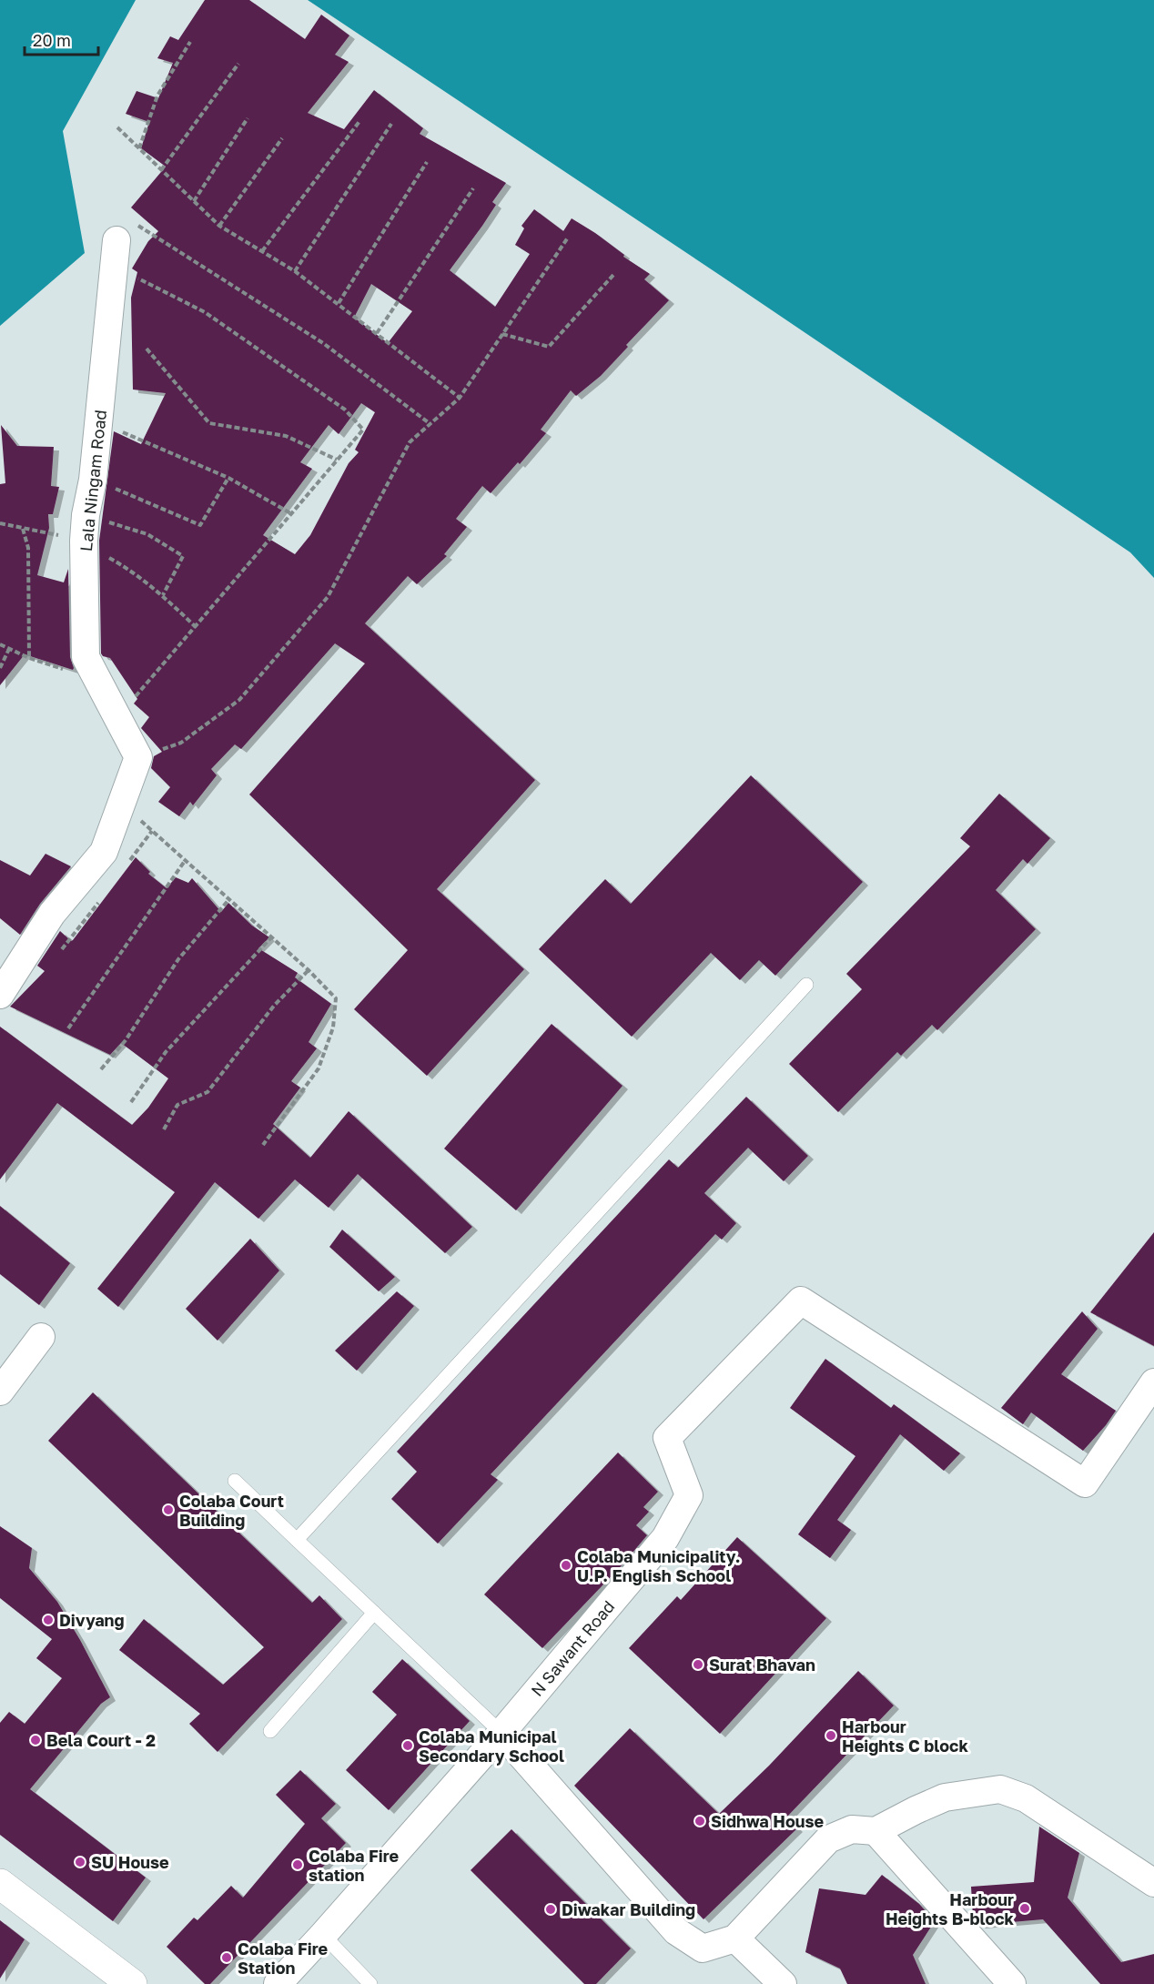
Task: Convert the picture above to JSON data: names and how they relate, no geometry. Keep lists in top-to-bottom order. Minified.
{"streets":{"street":["Lala Ningam Road","N Sawant Road"]},"places":["Colaba Court Building","Colaba Municipality. U.P. English School","Divyang","Surat Bhavan","Harbour Heights C block","Bela Court - 2","Colaba Municipal Secondary School","Sidhwa House","SU House","Colaba Fire station","Harbour Heights B-block","Diwakar Building","Colaba Fire Station"],"scale_bar":"20 m"}
